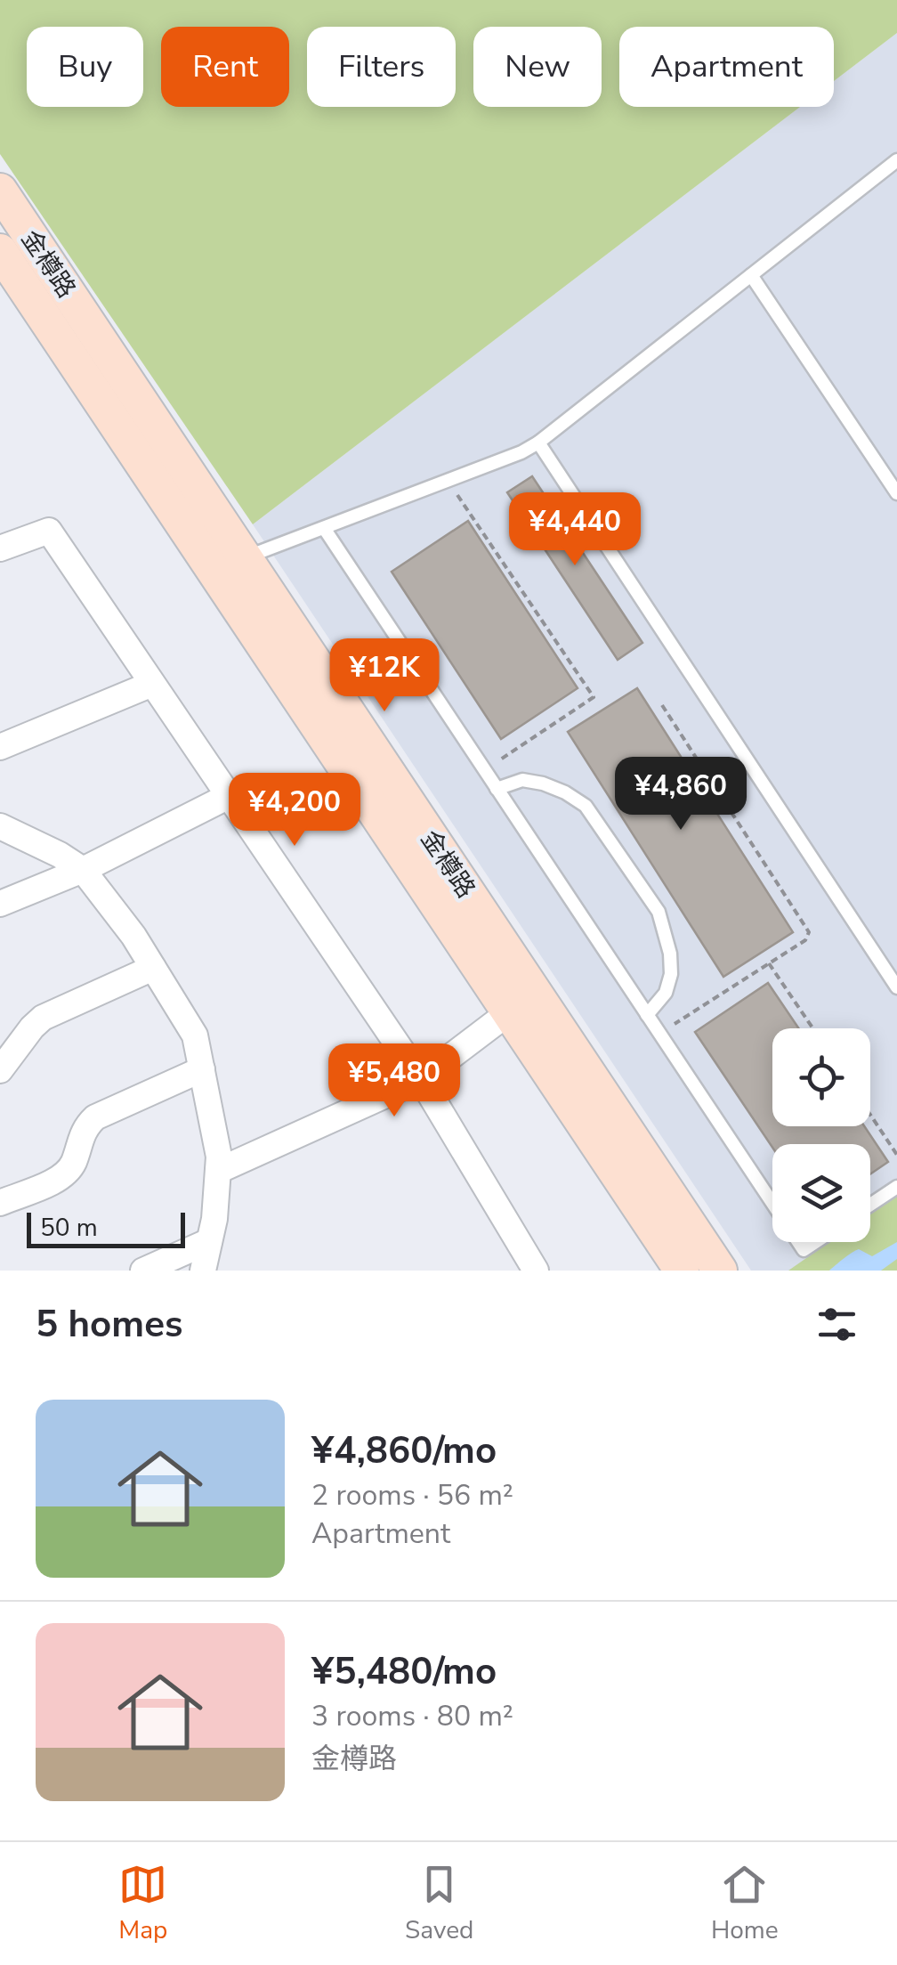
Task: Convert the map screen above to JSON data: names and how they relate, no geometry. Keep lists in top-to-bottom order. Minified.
{"streets":{"main road":["金樽路"]},"scale_bar":"50 m","page":{"chip":["Buy","Rent","Filters","New","Apartment"],"price":["¥4,440","¥12K","¥4,860","¥4,200","¥5,480"],"scale":"50 m","heading":"5 homes","list":[{"name":"¥4,860/mo","note":"2 rooms · 56 m² · Apartment"},{"name":"¥5,480/mo","note":"3 rooms · 80 m² · 金樽路"}],"tabs":["Map","Saved","Home"]}}
